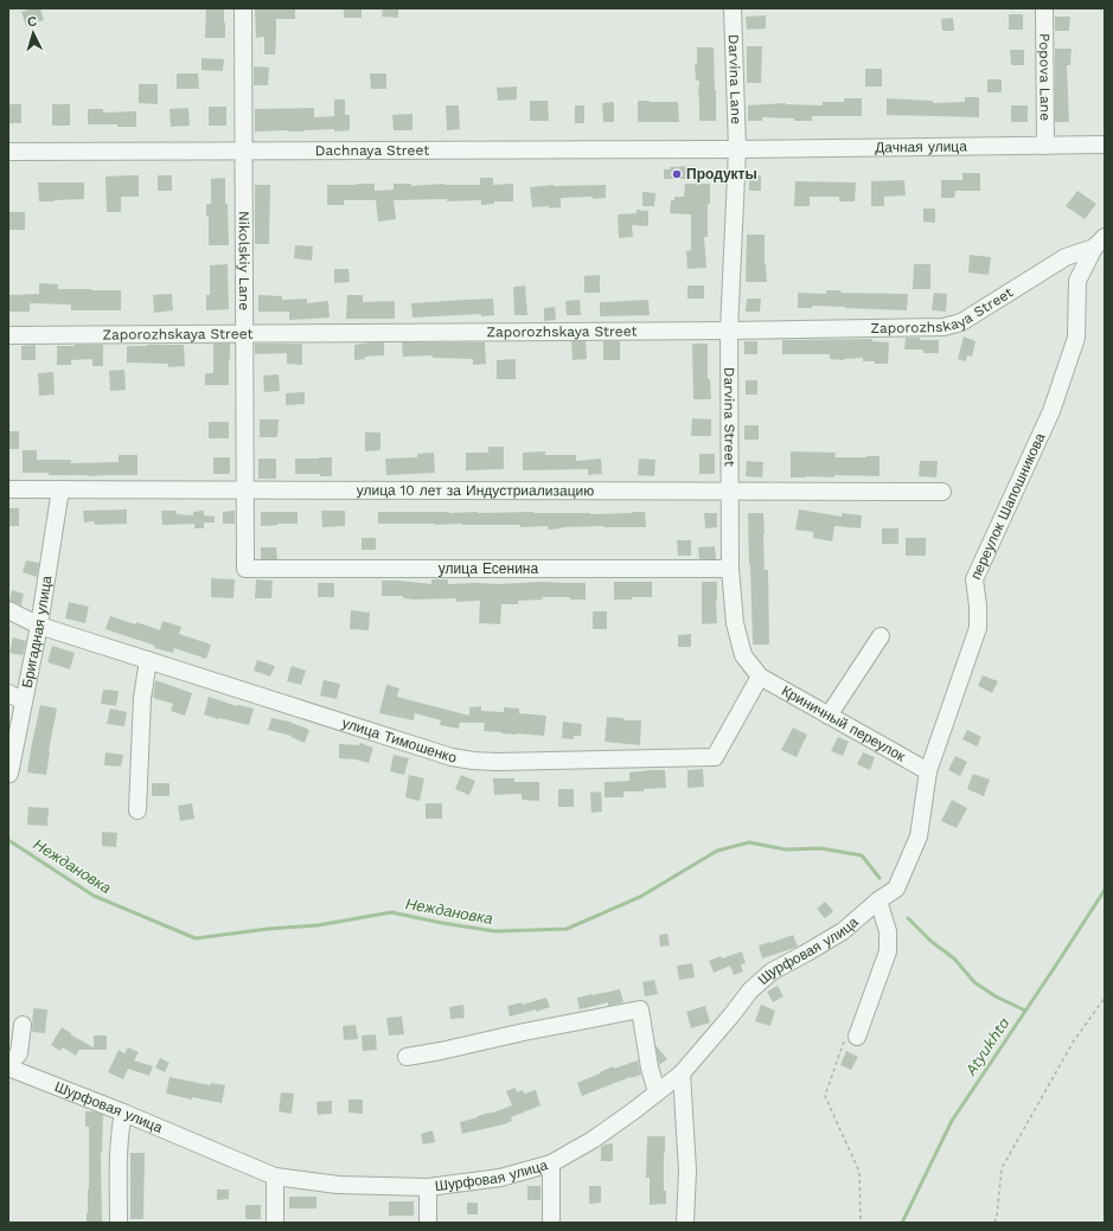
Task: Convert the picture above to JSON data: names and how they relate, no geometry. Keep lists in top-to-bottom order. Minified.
{"streets":{"street":["Popova Lane","Darvina Lane","Дачная улица","Dachnaya Street","Nikolskiy Lane","Zaporozhskaya Street","Darvina Street","улица 10 лет за Индустриализацию","переулок Шапошникова","улица Есенина","Бригадная улица","Криничный переулок","улица Тимошенко","Шурфовая улица"]},"crossings":[["Popova Lane","Дачная улица"],["Darvina Lane","Дачная улица"],["Darvina Lane","Dachnaya Street"],["Darvina Lane","Darvina Street"],["Дачная улица","Dachnaya Street"],["Дачная улица","Darvina Street"],["Dachnaya Street","Nikolskiy Lane"],["Dachnaya Street","Darvina Street"],["Nikolskiy Lane","Zaporozhskaya Street"],["Nikolskiy Lane","улица 10 лет за Индустриализацию"],["Nikolskiy Lane","улица Есенина"],["Zaporozhskaya Street","Darvina Street"],["Zaporozhskaya Street","переулок Шапошникова"],["Darvina Street","улица 10 лет за Индустриализацию"],["Darvina Street","улица Есенина"],["Darvina Street","Криничный переулок"],["Darvina Street","улица Тимошенко"],["улица 10 лет за Индустриализацию","Бригадная улица"],["переулок Шапошникова","Криничный переулок"],["переулок Шапошникова","Шурфовая улица"],["Бригадная улица","улица Тимошенко"],["Криничный переулок","улица Тимошенко"]],"water":["Неждановка","Atyukhta"],"places":["Продукты"],"north":"top"}
